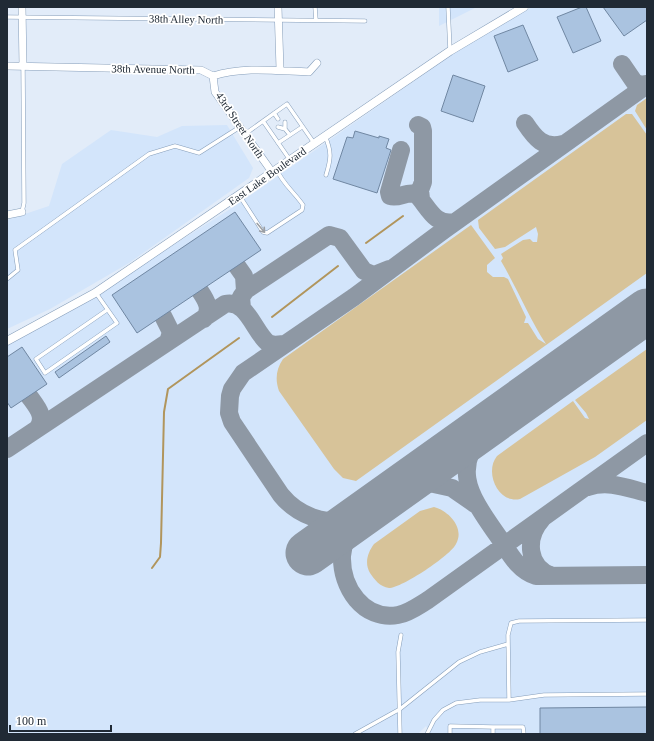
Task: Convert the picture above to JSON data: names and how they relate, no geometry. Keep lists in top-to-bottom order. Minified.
{"streets":{"street":["38th Avenue North","43rd Street North","East Lake Boulevard"],"lane":["38th Alley North"]},"crossings":[["38th Avenue North","43rd Street North"],["43rd Street North","East Lake Boulevard"]],"scale_bar":"100 m"}
